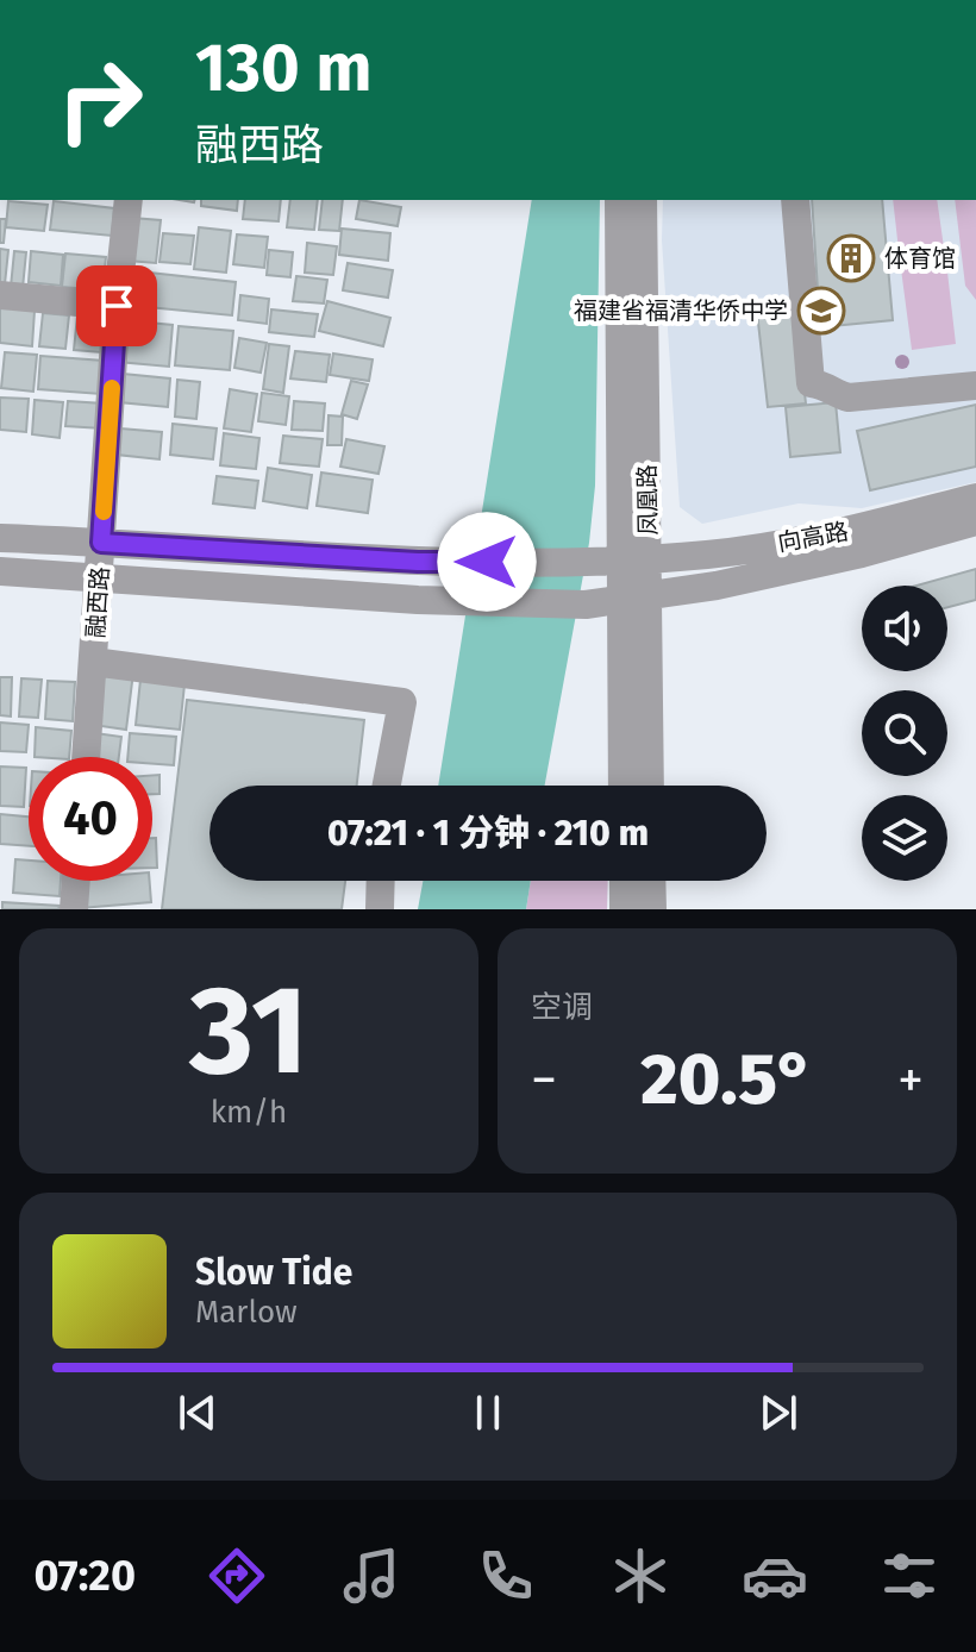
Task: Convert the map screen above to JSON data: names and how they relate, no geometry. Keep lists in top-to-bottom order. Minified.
{"streets":{"street":["凤凰路","向高路","融西路"]},"crossings":[["凤凰路","向高路"],["向高路","融西路"]],"places":{"building":["体育馆"],"school or university":["福建省福清华侨中学"]},"page":{"turn":["130 m","融西路"],"limit":"40","trip":"07:21 · 1 分钟 · 210 m","tile":[["31","km/h"],"空调"],"heat":["−","20.5°","+"],"song":["Slow Tide","Marlow"],"tabs":"07:20"}}
